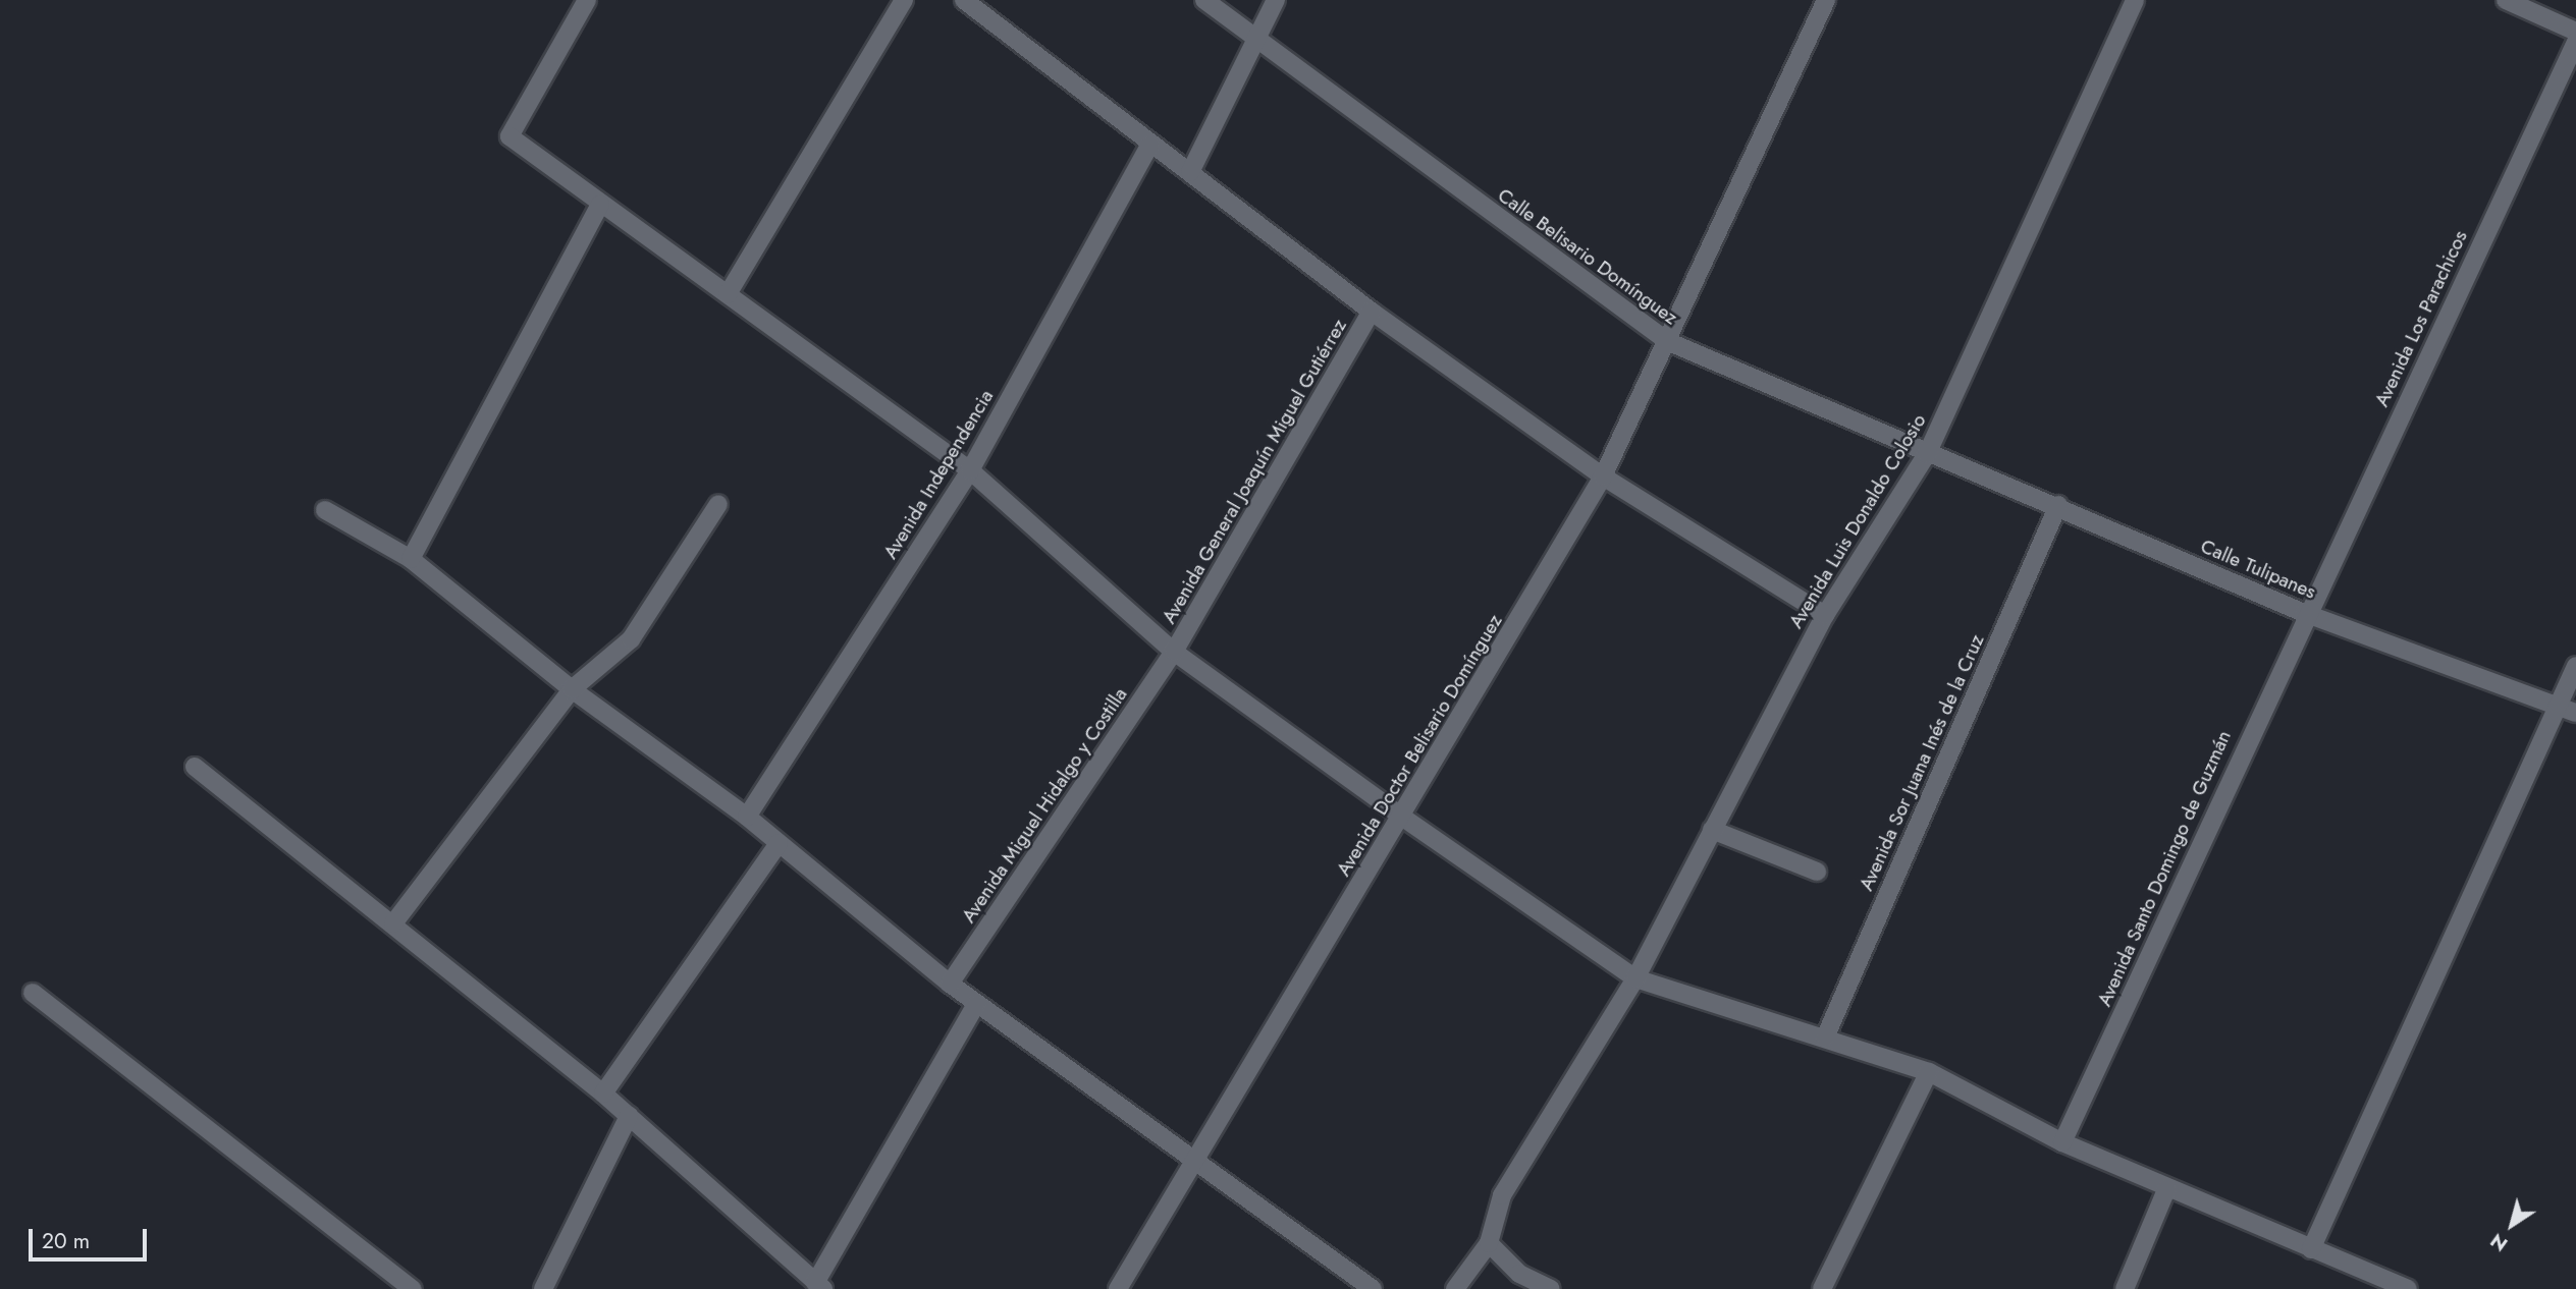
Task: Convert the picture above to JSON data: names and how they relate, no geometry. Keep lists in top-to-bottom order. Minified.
{"streets":{"street":["Calle Belisario Domínguez","Avenida Los Parachicos","Avenida General Joaquín Miguel Gutiérrez","Avenida Independencia","Avenida Luis Donaldo Colosio","Calle Tulipanes","Avenida Doctor Belisario Domínguez","Avenida Sor Juana Inés de la Cruz","Avenida Miguel Hidalgo y Costilla","Avenida Santo Domingo de Guzmán"]},"crossings":[["Calle Belisario Domínguez","Avenida Luis Donaldo Colosio"],["Calle Belisario Domínguez","Calle Tulipanes"],["Calle Belisario Domínguez","Avenida Doctor Belisario Domínguez"],["Avenida Los Parachicos","Calle Tulipanes"],["Avenida Los Parachicos","Avenida Santo Domingo de Guzmán"],["Avenida General Joaquín Miguel Gutiérrez","Avenida Miguel Hidalgo y Costilla"],["Avenida Luis Donaldo Colosio","Calle Tulipanes"],["Calle Tulipanes","Avenida Sor Juana Inés de la Cruz"],["Calle Tulipanes","Avenida Santo Domingo de Guzmán"]],"scale_bar":"20 m","north":"bottom left"}
